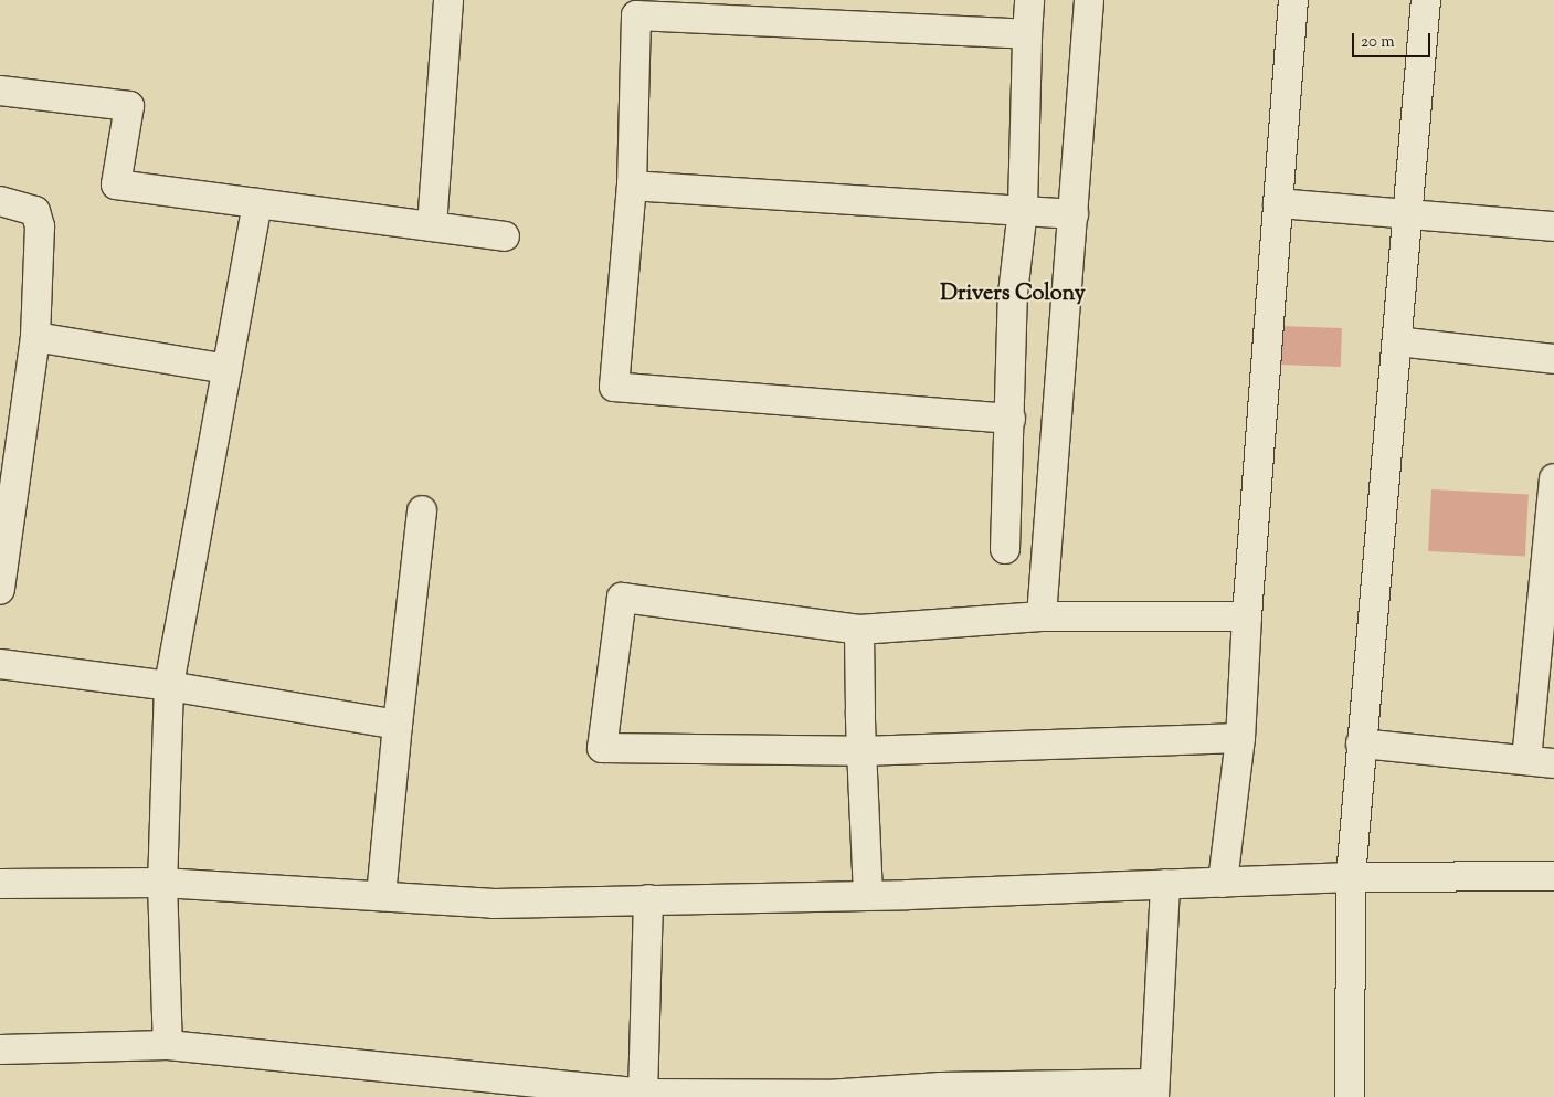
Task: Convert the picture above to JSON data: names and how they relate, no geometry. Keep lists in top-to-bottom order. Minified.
{"districts":["Drivers Colony"],"scale_bar":"20 m"}
